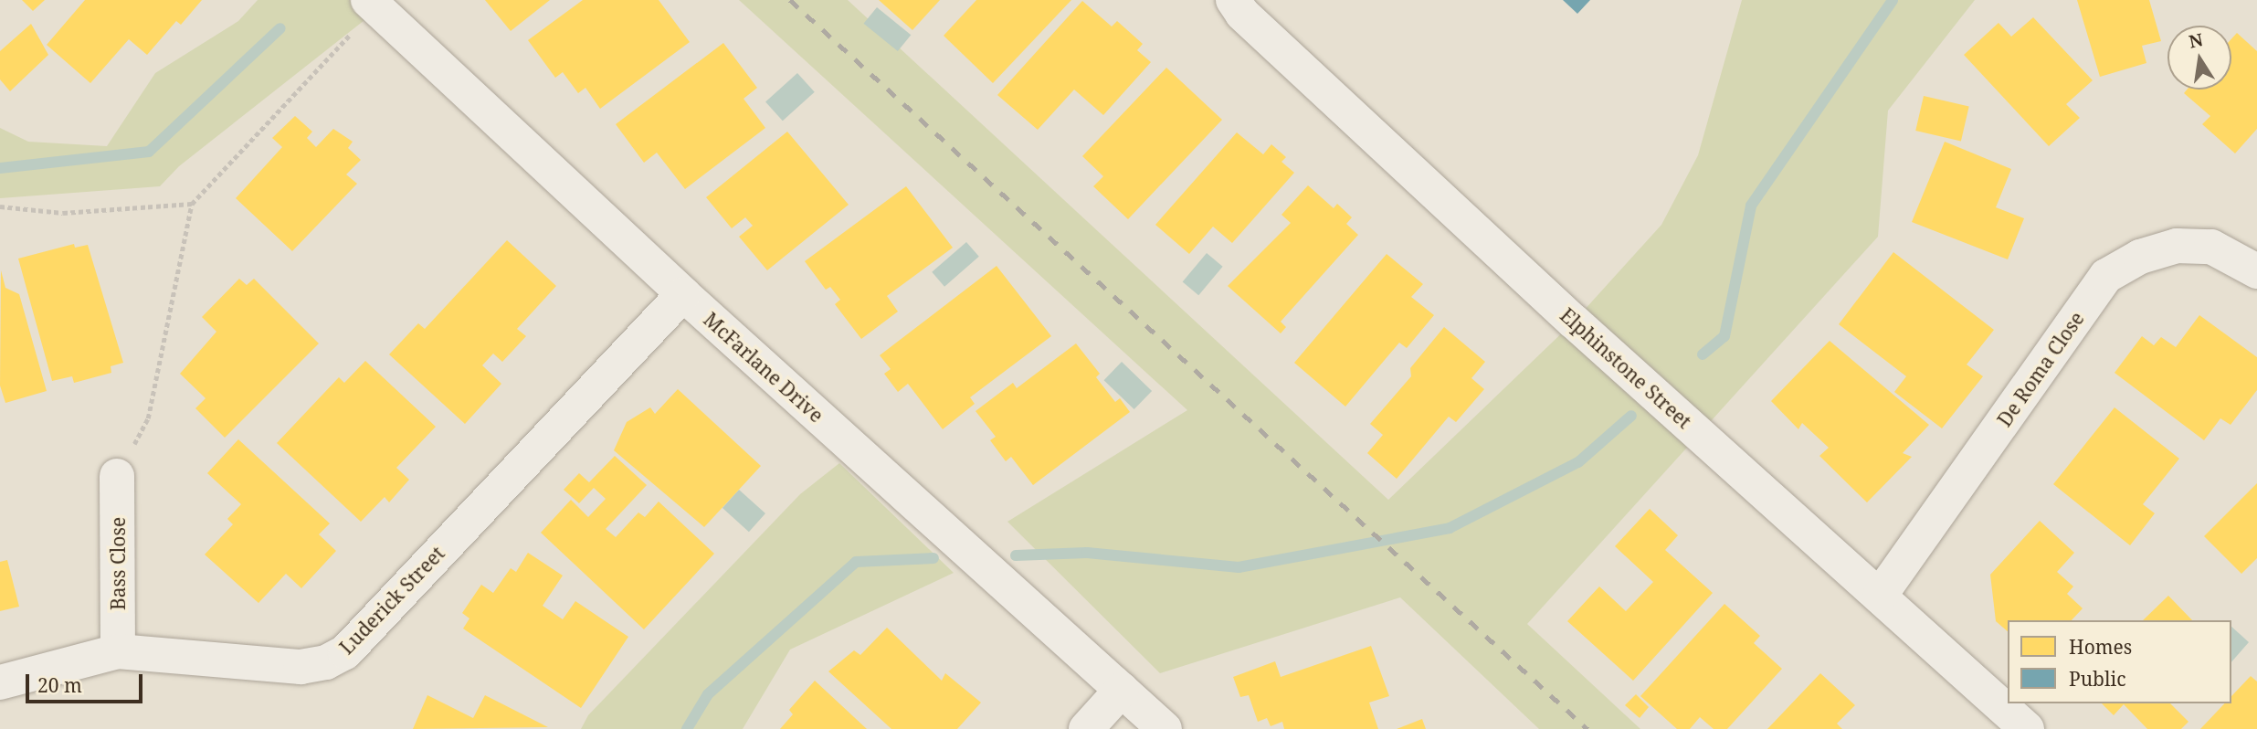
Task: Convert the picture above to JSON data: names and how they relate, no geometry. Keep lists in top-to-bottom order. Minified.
{"streets":{"street":["McFarlane Drive","Elphinstone Street","De Roma Close","Bass Close","Luderick Street"]},"crossings":[["McFarlane Drive","Luderick Street"],["Elphinstone Street","De Roma Close"],["Bass Close","Luderick Street"]],"legend":["Homes","Public"],"scale_bar":"20 m","north":"top"}
